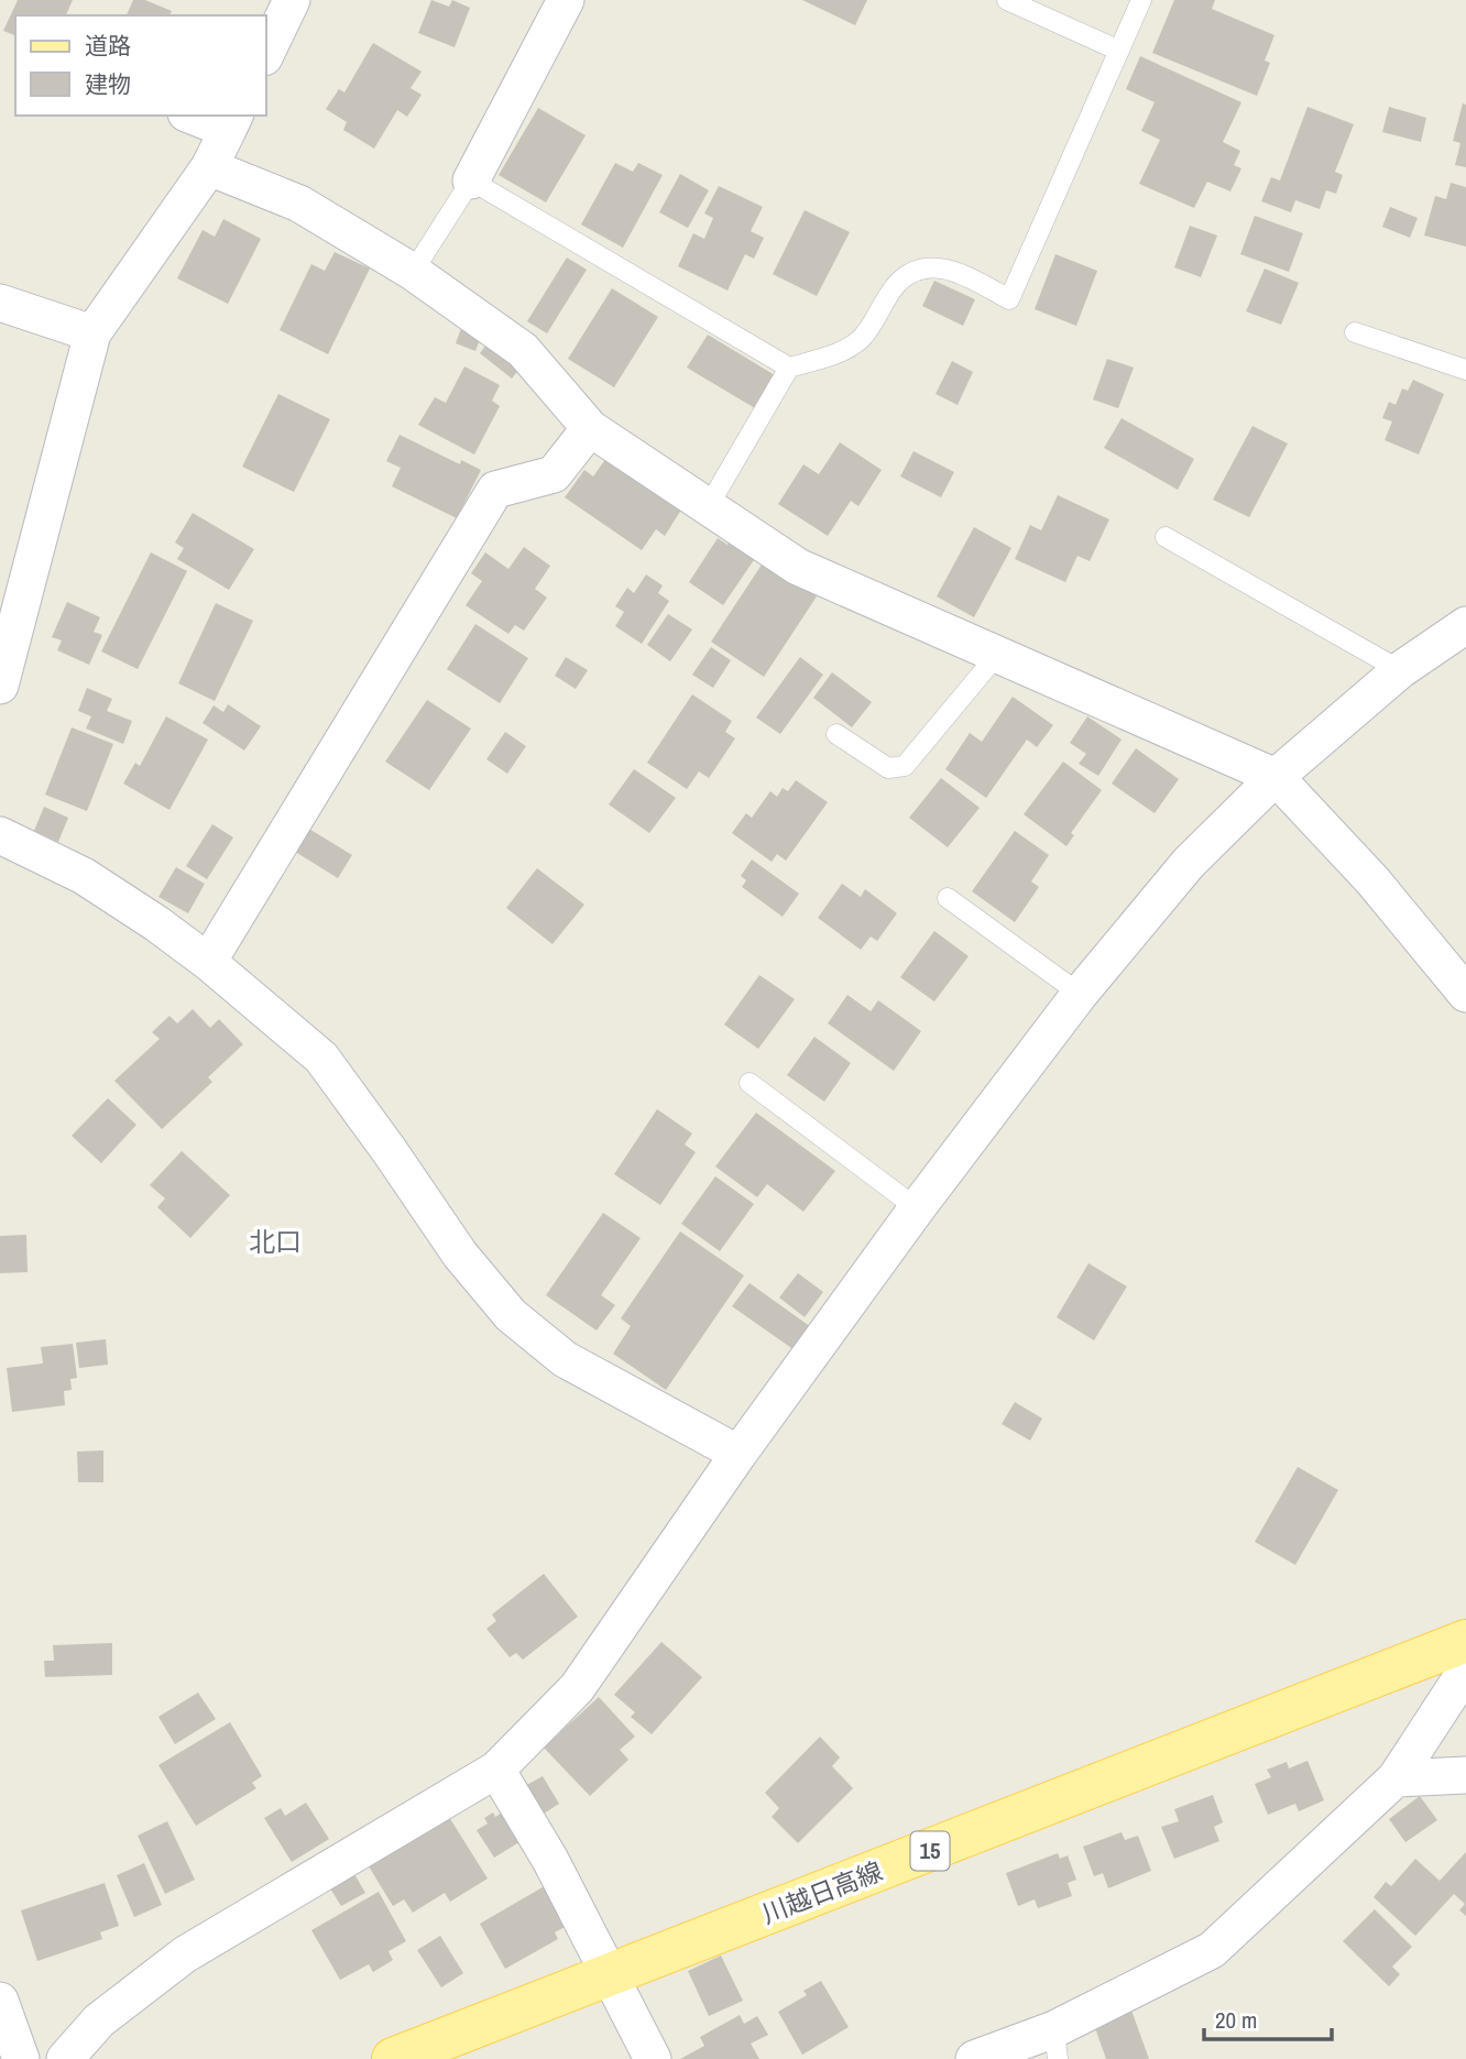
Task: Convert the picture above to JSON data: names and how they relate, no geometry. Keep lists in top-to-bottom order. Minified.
{"streets":{"main road":["15","川越日高線"]},"districts":["北口"],"legend":["道路","建物"],"scale_bar":"20 m"}
